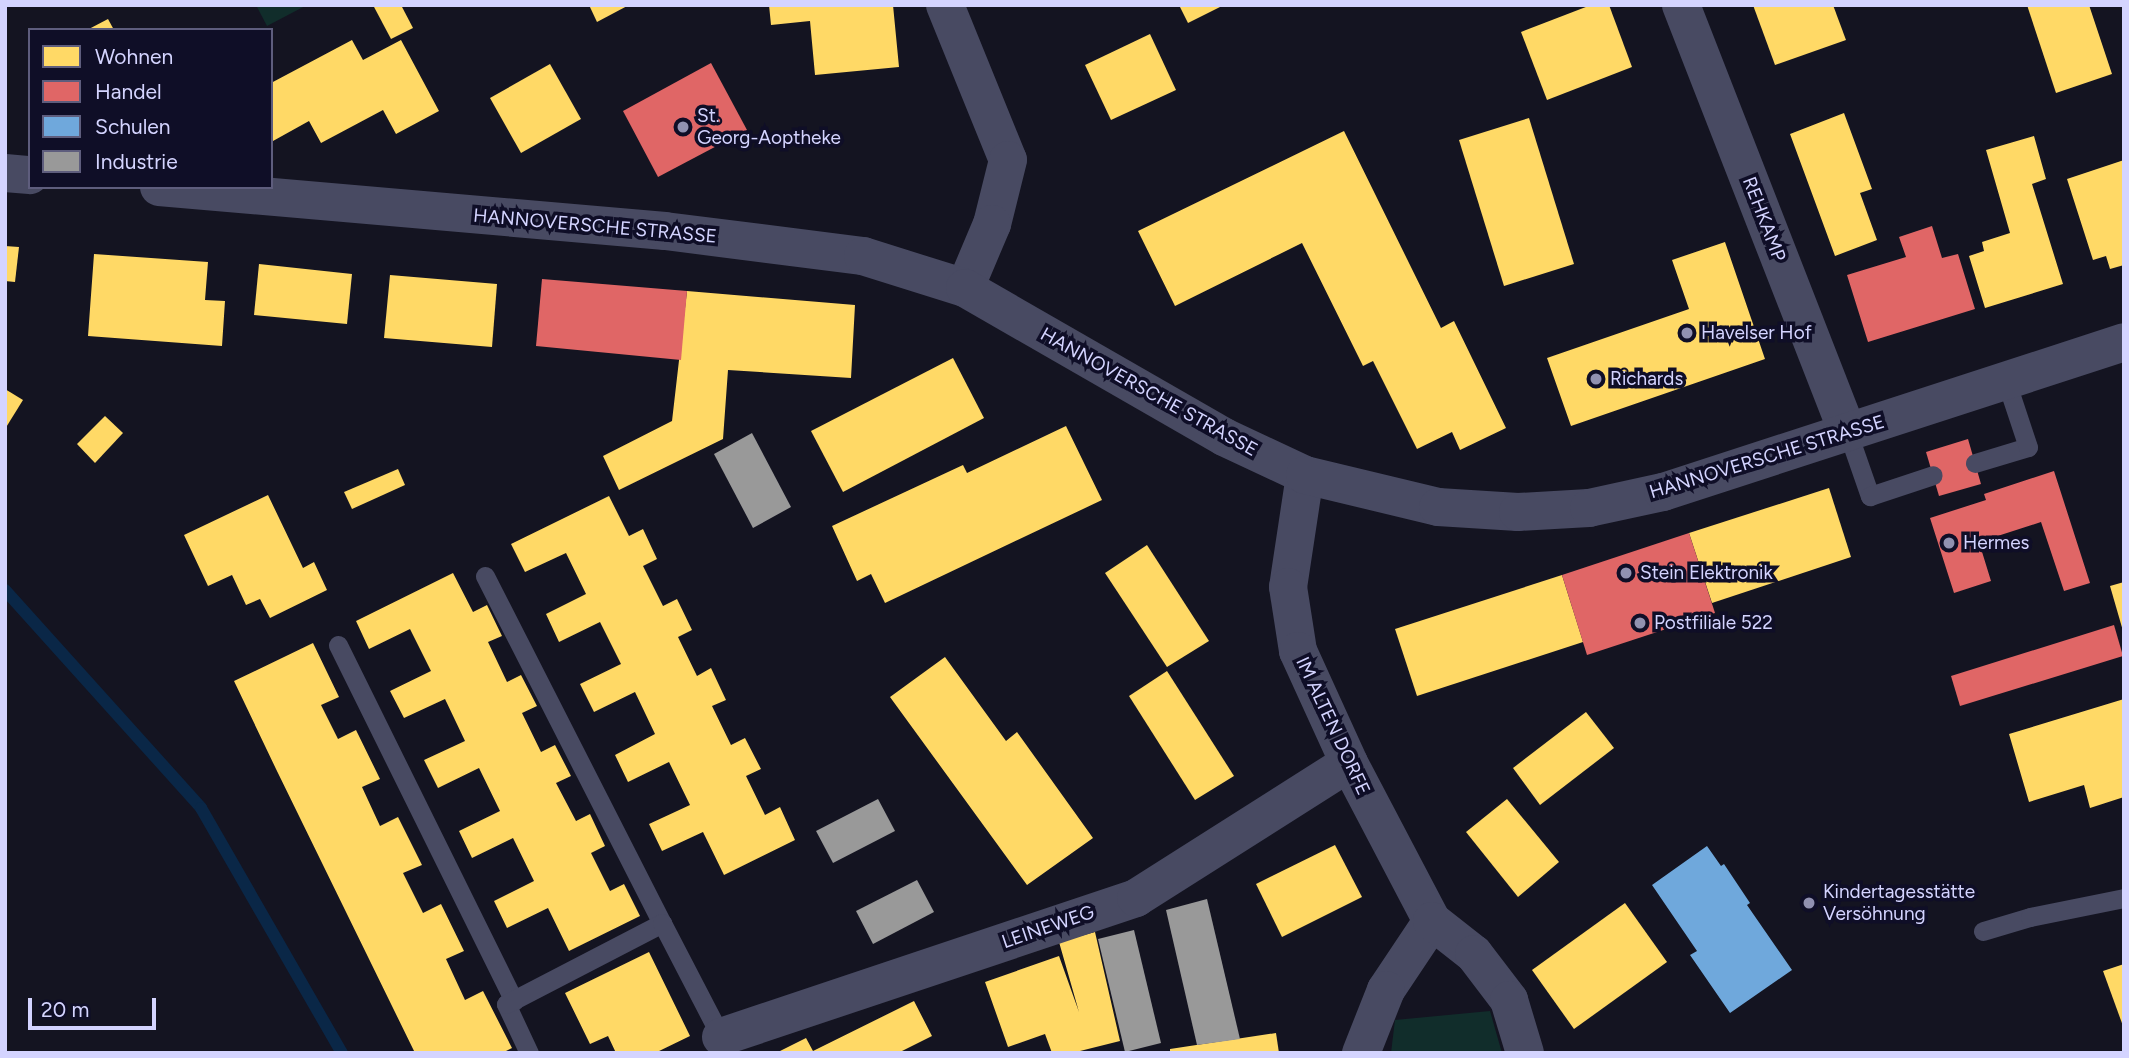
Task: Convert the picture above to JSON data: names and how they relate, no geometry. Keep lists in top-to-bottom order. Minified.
{"streets":{"street":["REHKAMP","HANNOVERSCHE STRASSE","IM ALTEN DORFE","LEINEWEG"]},"crossings":[["REHKAMP","HANNOVERSCHE STRASSE"],["HANNOVERSCHE STRASSE","IM ALTEN DORFE"],["IM ALTEN DORFE","LEINEWEG"]],"places":["St. Georg-Aoptheke","Havelser Hof","Richards","Hermes","Stein Elektronik","Postfiliale 522","Kindertagesstätte Versöhnung"],"legend":["Wohnen","Handel","Schulen","Industrie"],"scale_bar":"20 m"}
